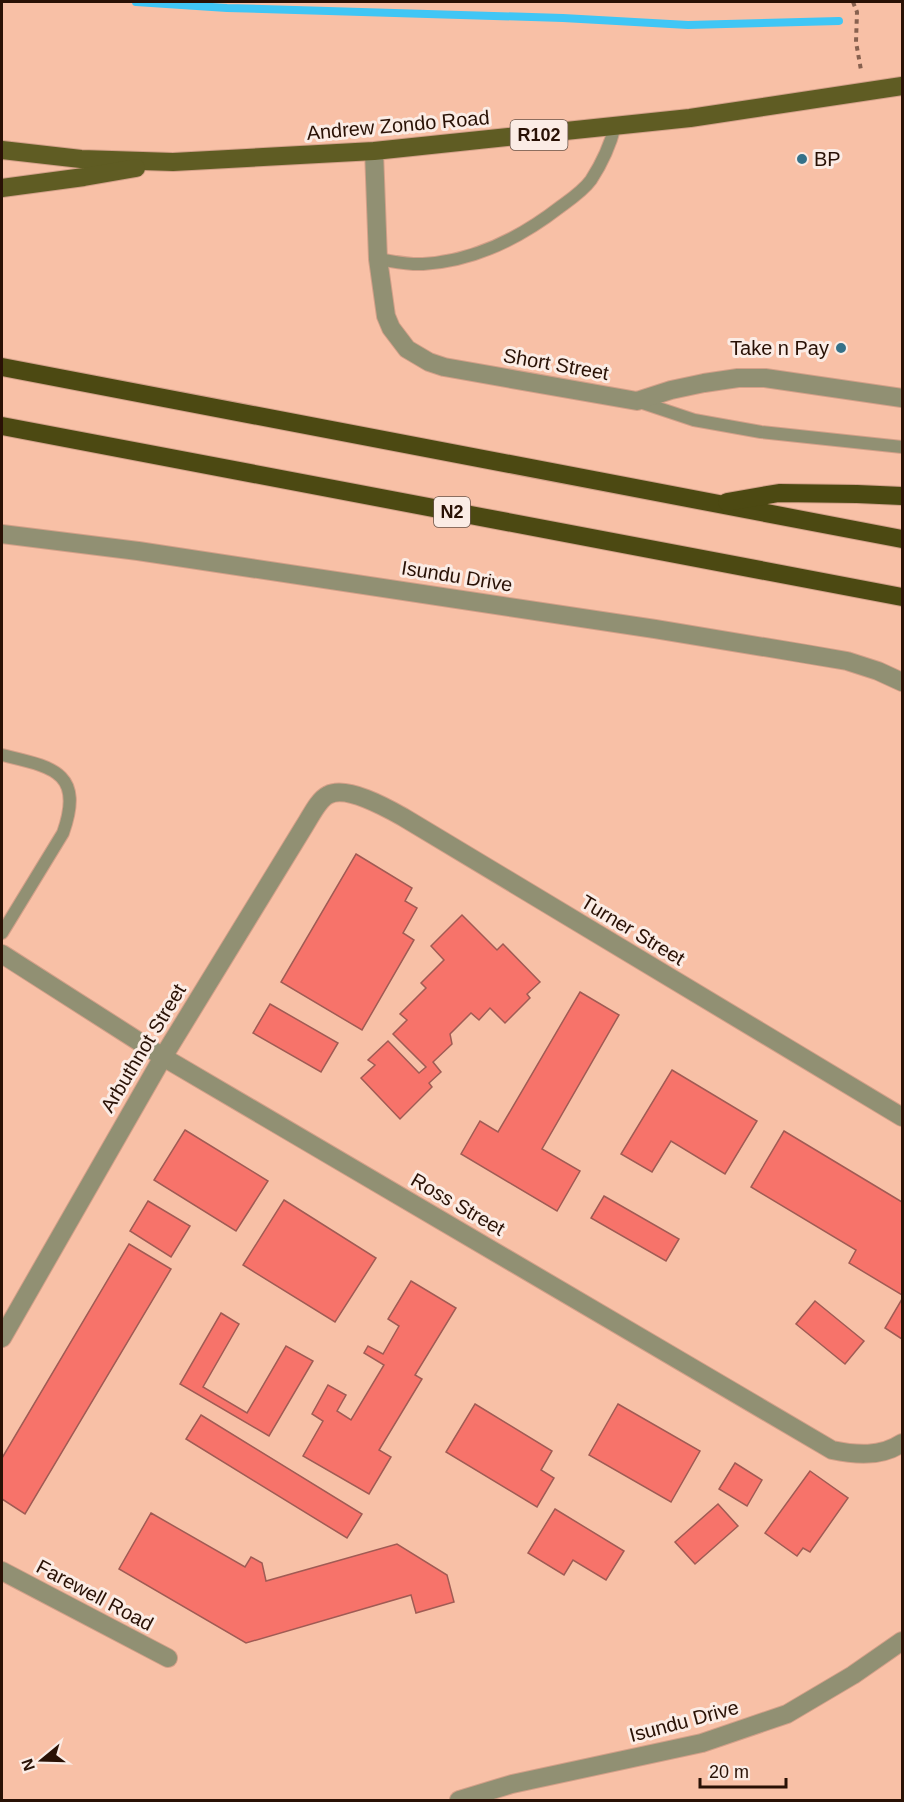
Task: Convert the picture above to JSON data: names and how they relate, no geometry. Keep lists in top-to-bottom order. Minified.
{"streets":{"highway":["N2"],"main road":["Andrew Zondo Road","R102"],"street":["Short Street","Isundu Drive","Turner Street","Arbuthnot Street","Ross Street","Farewell Road"]},"crossings":[["Andrew Zondo Road","Short Street"],["Turner Street","Arbuthnot Street"],["Arbuthnot Street","Ross Street"]],"places":["BP","Take n Pay"],"scale_bar":"20 m","north":"left"}
